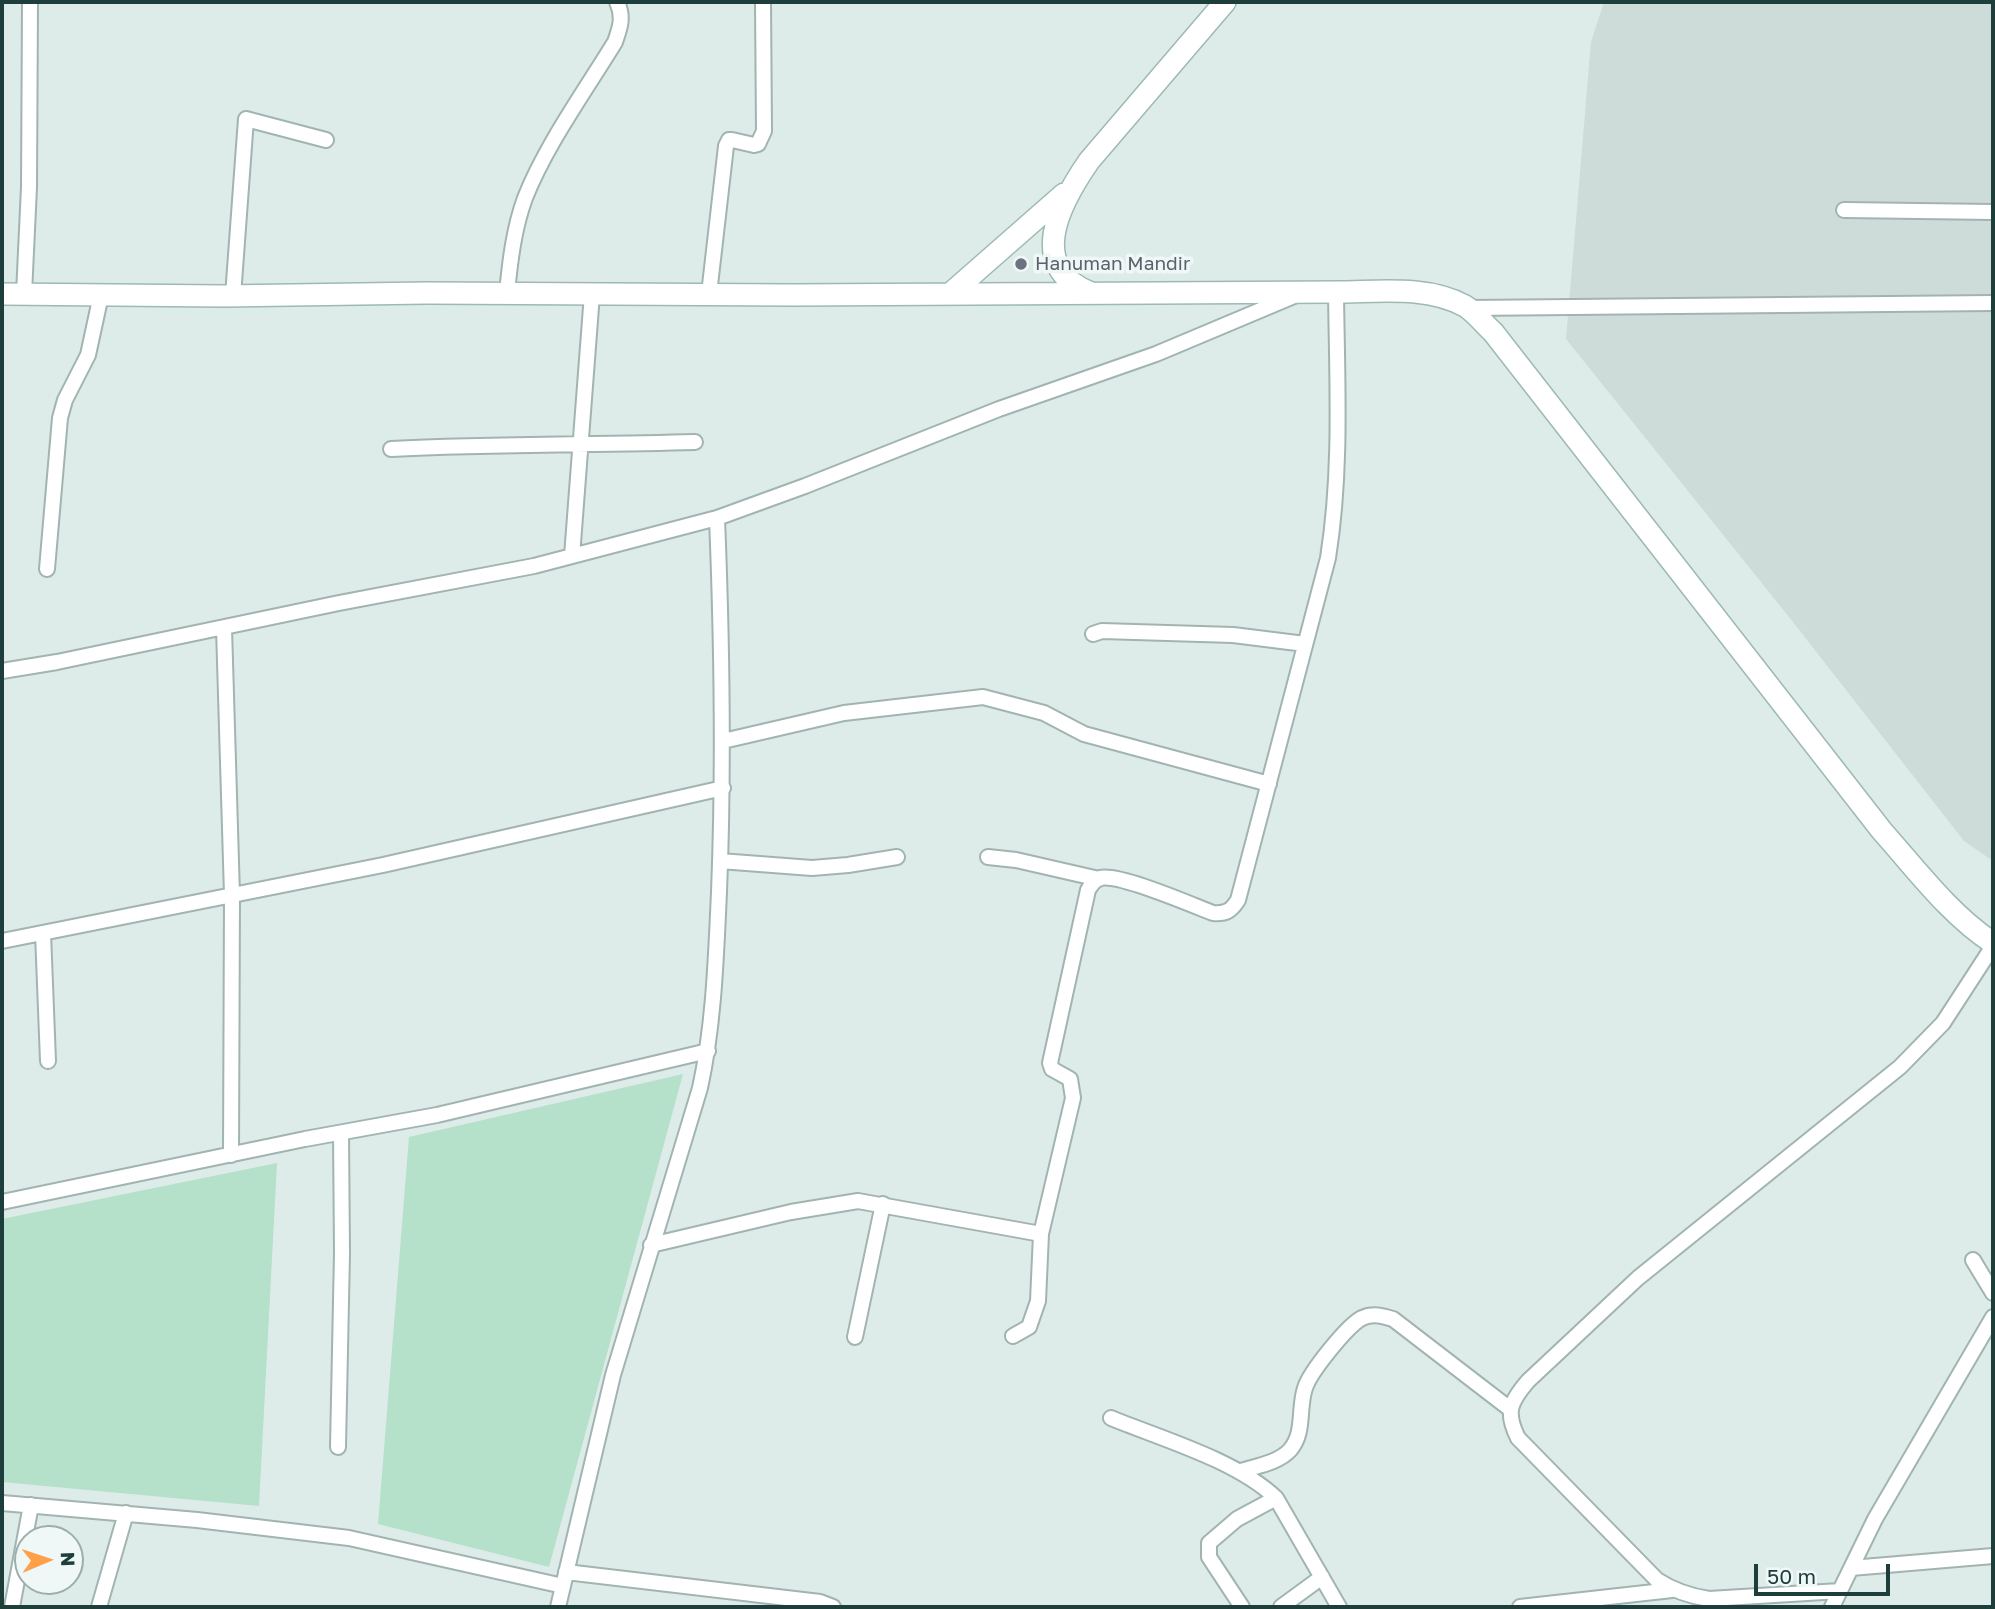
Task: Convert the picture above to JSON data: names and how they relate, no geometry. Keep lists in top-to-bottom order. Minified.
{"places":["Hanuman Mandir"],"scale_bar":"50 m","north":"right"}
